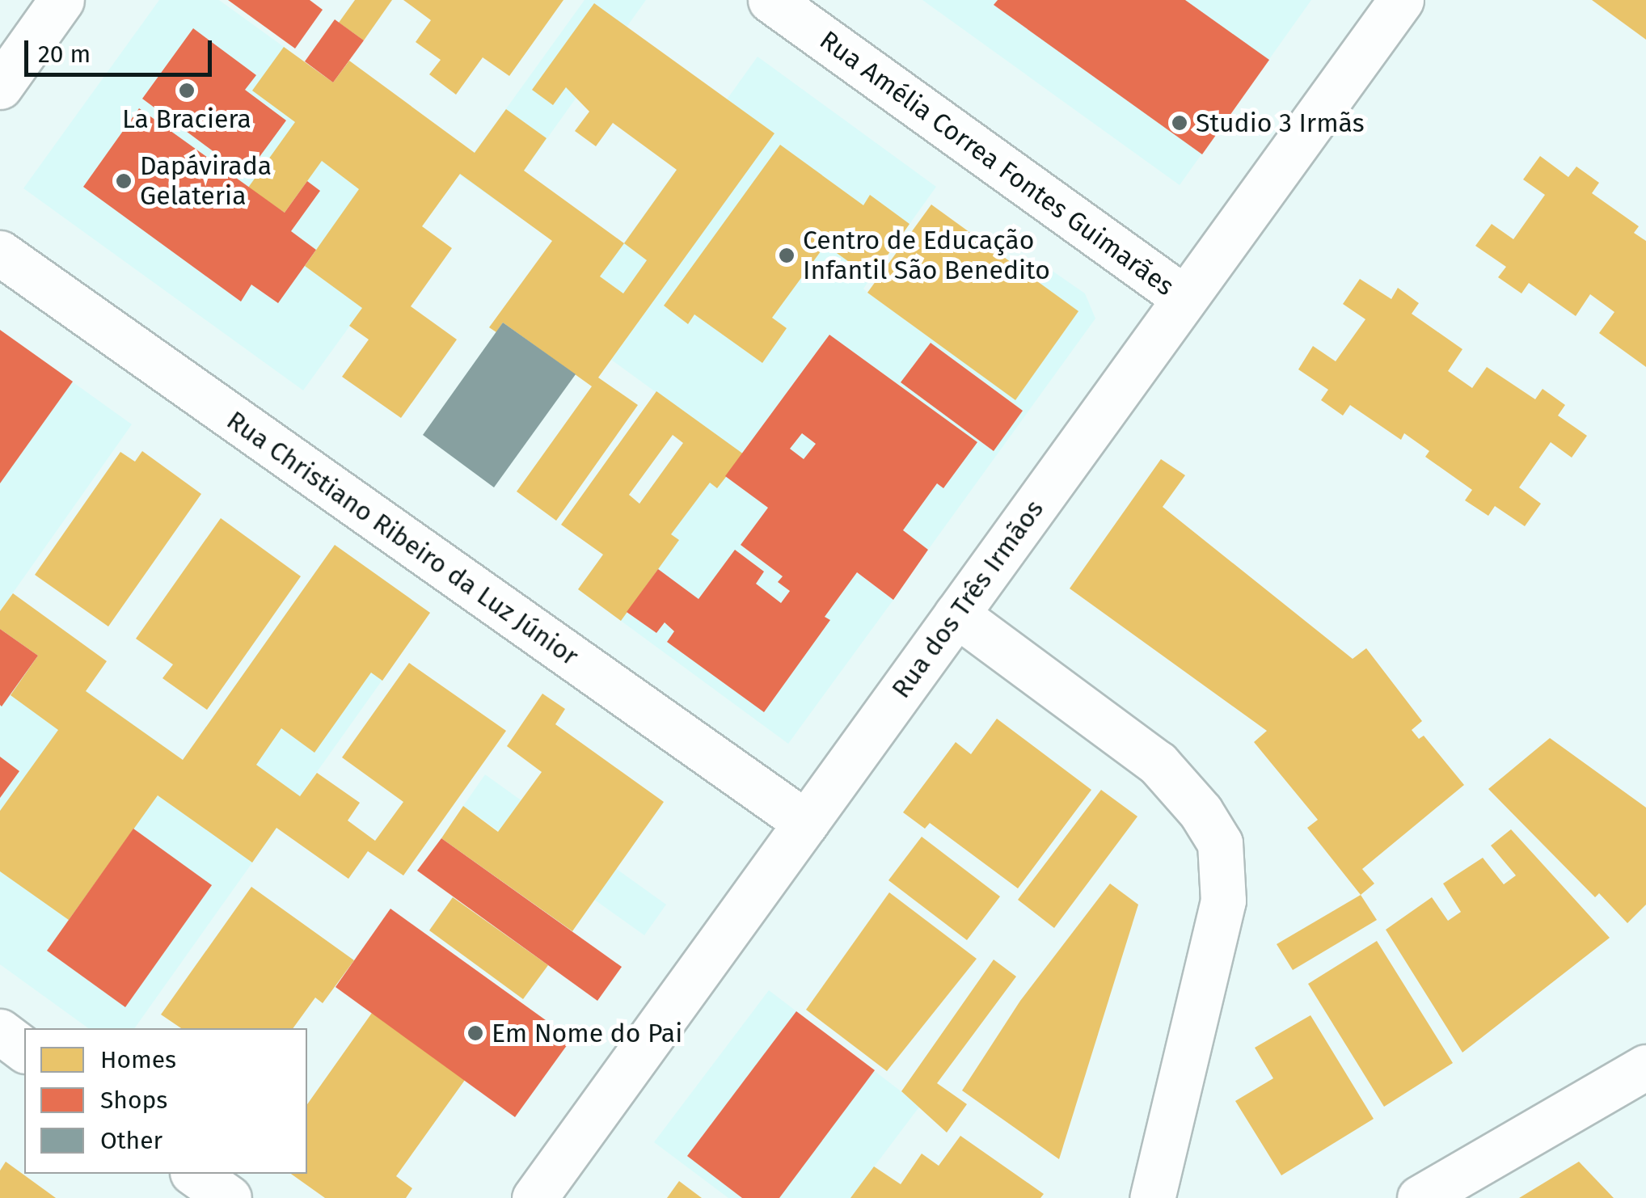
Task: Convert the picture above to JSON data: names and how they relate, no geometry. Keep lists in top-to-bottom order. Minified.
{"streets":{"street":["Rua Amélia Correa Fontes Guimarães","Rua Christiano Ribeiro da Luz Júnior","Rua dos Três Irmãos"]},"crossings":[["Rua Amélia Correa Fontes Guimarães","Rua dos Três Irmãos"],["Rua Christiano Ribeiro da Luz Júnior","Rua dos Três Irmãos"]],"places":["La Braciera","Studio 3 Irmãs","Dapávirada Gelateria","Centro de Educação Infantil São Benedito","Em Nome do Pai"],"legend":["Homes","Shops","Other"],"scale_bar":"20 m"}
